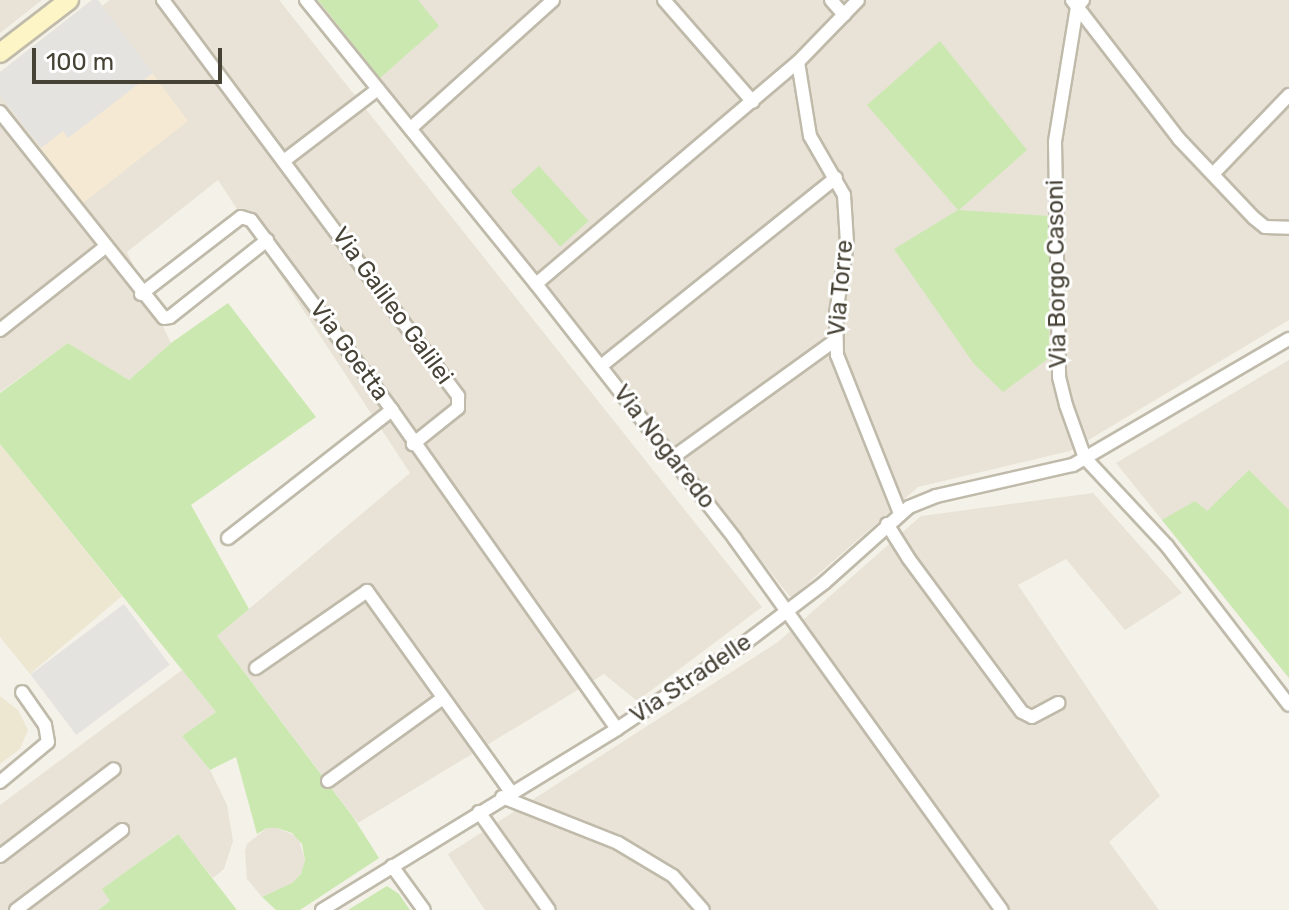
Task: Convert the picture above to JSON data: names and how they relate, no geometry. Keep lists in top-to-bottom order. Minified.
{"streets":{"street":["Via Borgo Casoni","Via Torre","Via Galileo Galilei","Via Goetta","Via Nogaredo","Via Stradelle"]},"crossings":[["Via Borgo Casoni","Via Stradelle"],["Via Torre","Via Stradelle"],["Via Nogaredo","Via Stradelle"]],"scale_bar":"100 m"}
